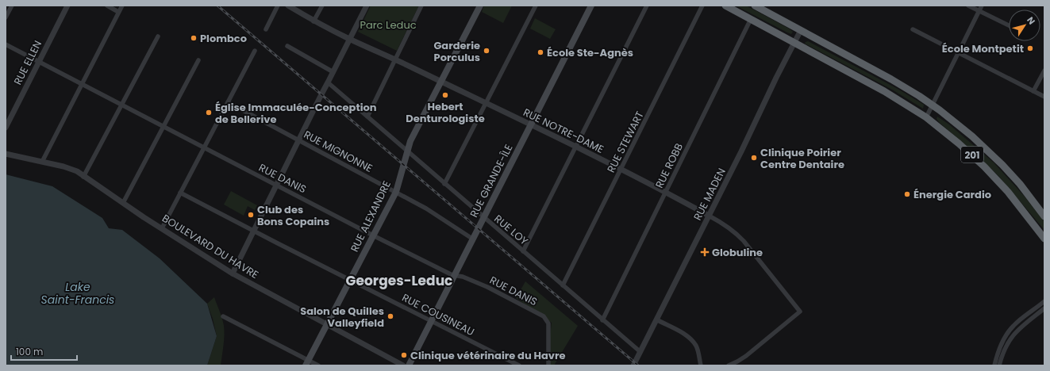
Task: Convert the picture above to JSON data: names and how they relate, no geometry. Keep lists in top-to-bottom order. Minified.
{"streets":{"highway":["201"],"main road":["RUE GRANDE-ÎLE","RUE ALEXANDRE"],"street":["RUE ELLEN","RUE NOTRE-DAME","RUE STEWART","RUE MIGNONNE","RUE ROBB","RUE DANIS","RUE MADEN","RUE LOY","BOULEVARD DU HAVRE","RUE COUSINEAU"]},"crossings":[["RUE ELLEN","RUE DANIS"],["RUE NOTRE-DAME","RUE STEWART"],["RUE NOTRE-DAME","RUE ROBB"],["RUE NOTRE-DAME","RUE GRANDE-ÎLE"],["RUE NOTRE-DAME","RUE MADEN"],["RUE NOTRE-DAME","RUE ALEXANDRE"],["RUE STEWART","RUE LOY"],["RUE MIGNONNE","RUE GRANDE-ÎLE"],["RUE MIGNONNE","RUE ALEXANDRE"],["201","RUE ROBB"],["201","RUE MADEN"],["RUE ROBB","RUE LOY"],["RUE DANIS","RUE GRANDE-ÎLE"],["RUE DANIS","RUE ALEXANDRE"],["RUE GRANDE-ÎLE","RUE LOY"],["RUE GRANDE-ÎLE","RUE COUSINEAU"],["RUE MADEN","RUE LOY"],["RUE ALEXANDRE","RUE LOY"],["RUE ALEXANDRE","BOULEVARD DU HAVRE"],["RUE ALEXANDRE","RUE COUSINEAU"]],"districts":["Georges-Leduc"],"water":["Lake Saint-Francis"],"parks":["Parc Leduc"],"places":{"other":["Plombco","École Montpetit","Garderie Porculus","École Ste-Agnès","Hebert Denturologiste","Église Immaculée-Conception de Bellerive","Clinique Poirier Centre Dentaire","Énergie Cardio","Club des Bons Copains","Salon de Quilles Valleyfield","Clinique vétérinaire du Havre"],"health":["Globuline"]},"scale_bar":"100 m","north":"top right"}
